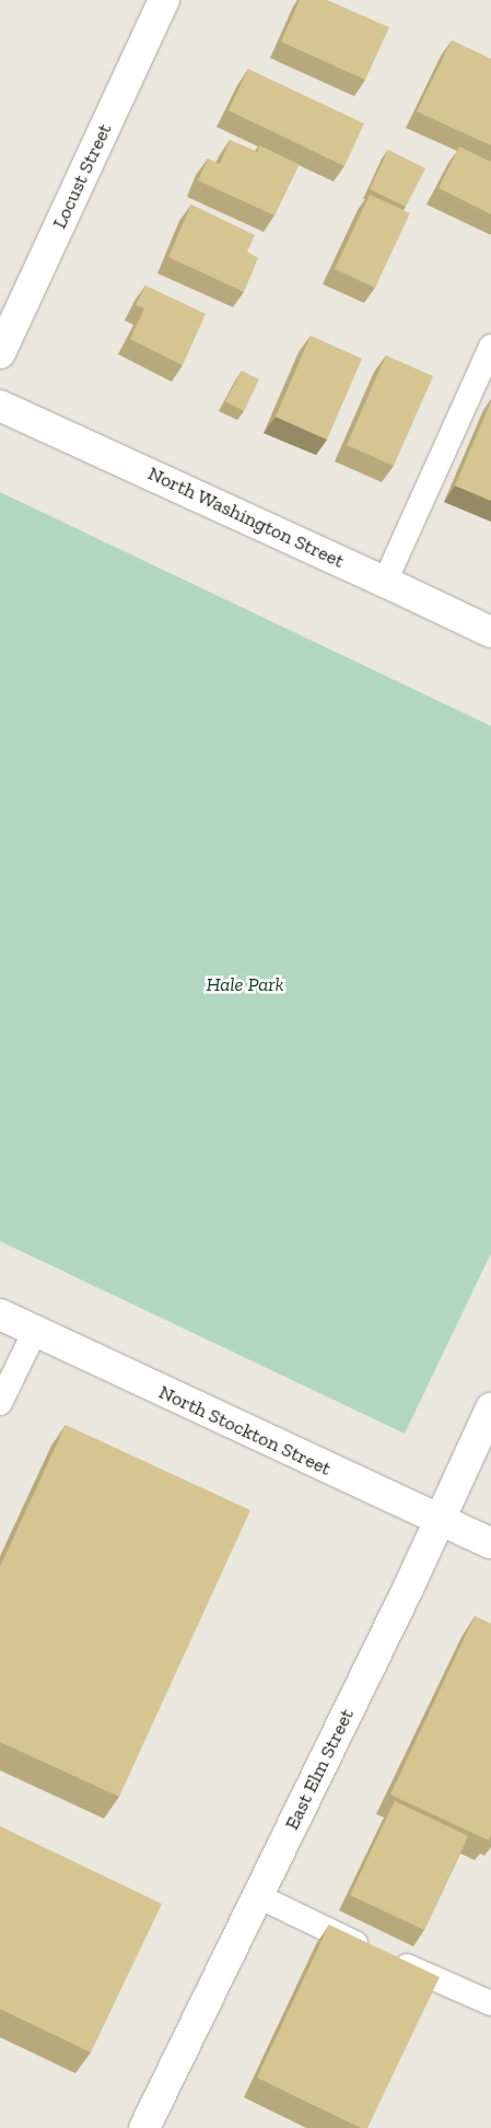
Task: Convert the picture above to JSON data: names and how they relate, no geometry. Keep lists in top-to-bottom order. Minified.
{"streets":{"street":["Locust Street","North Washington Street","North Stockton Street","East Elm Street"]},"crossings":[["North Stockton Street","East Elm Street"]],"parks":["Hale Park"]}
